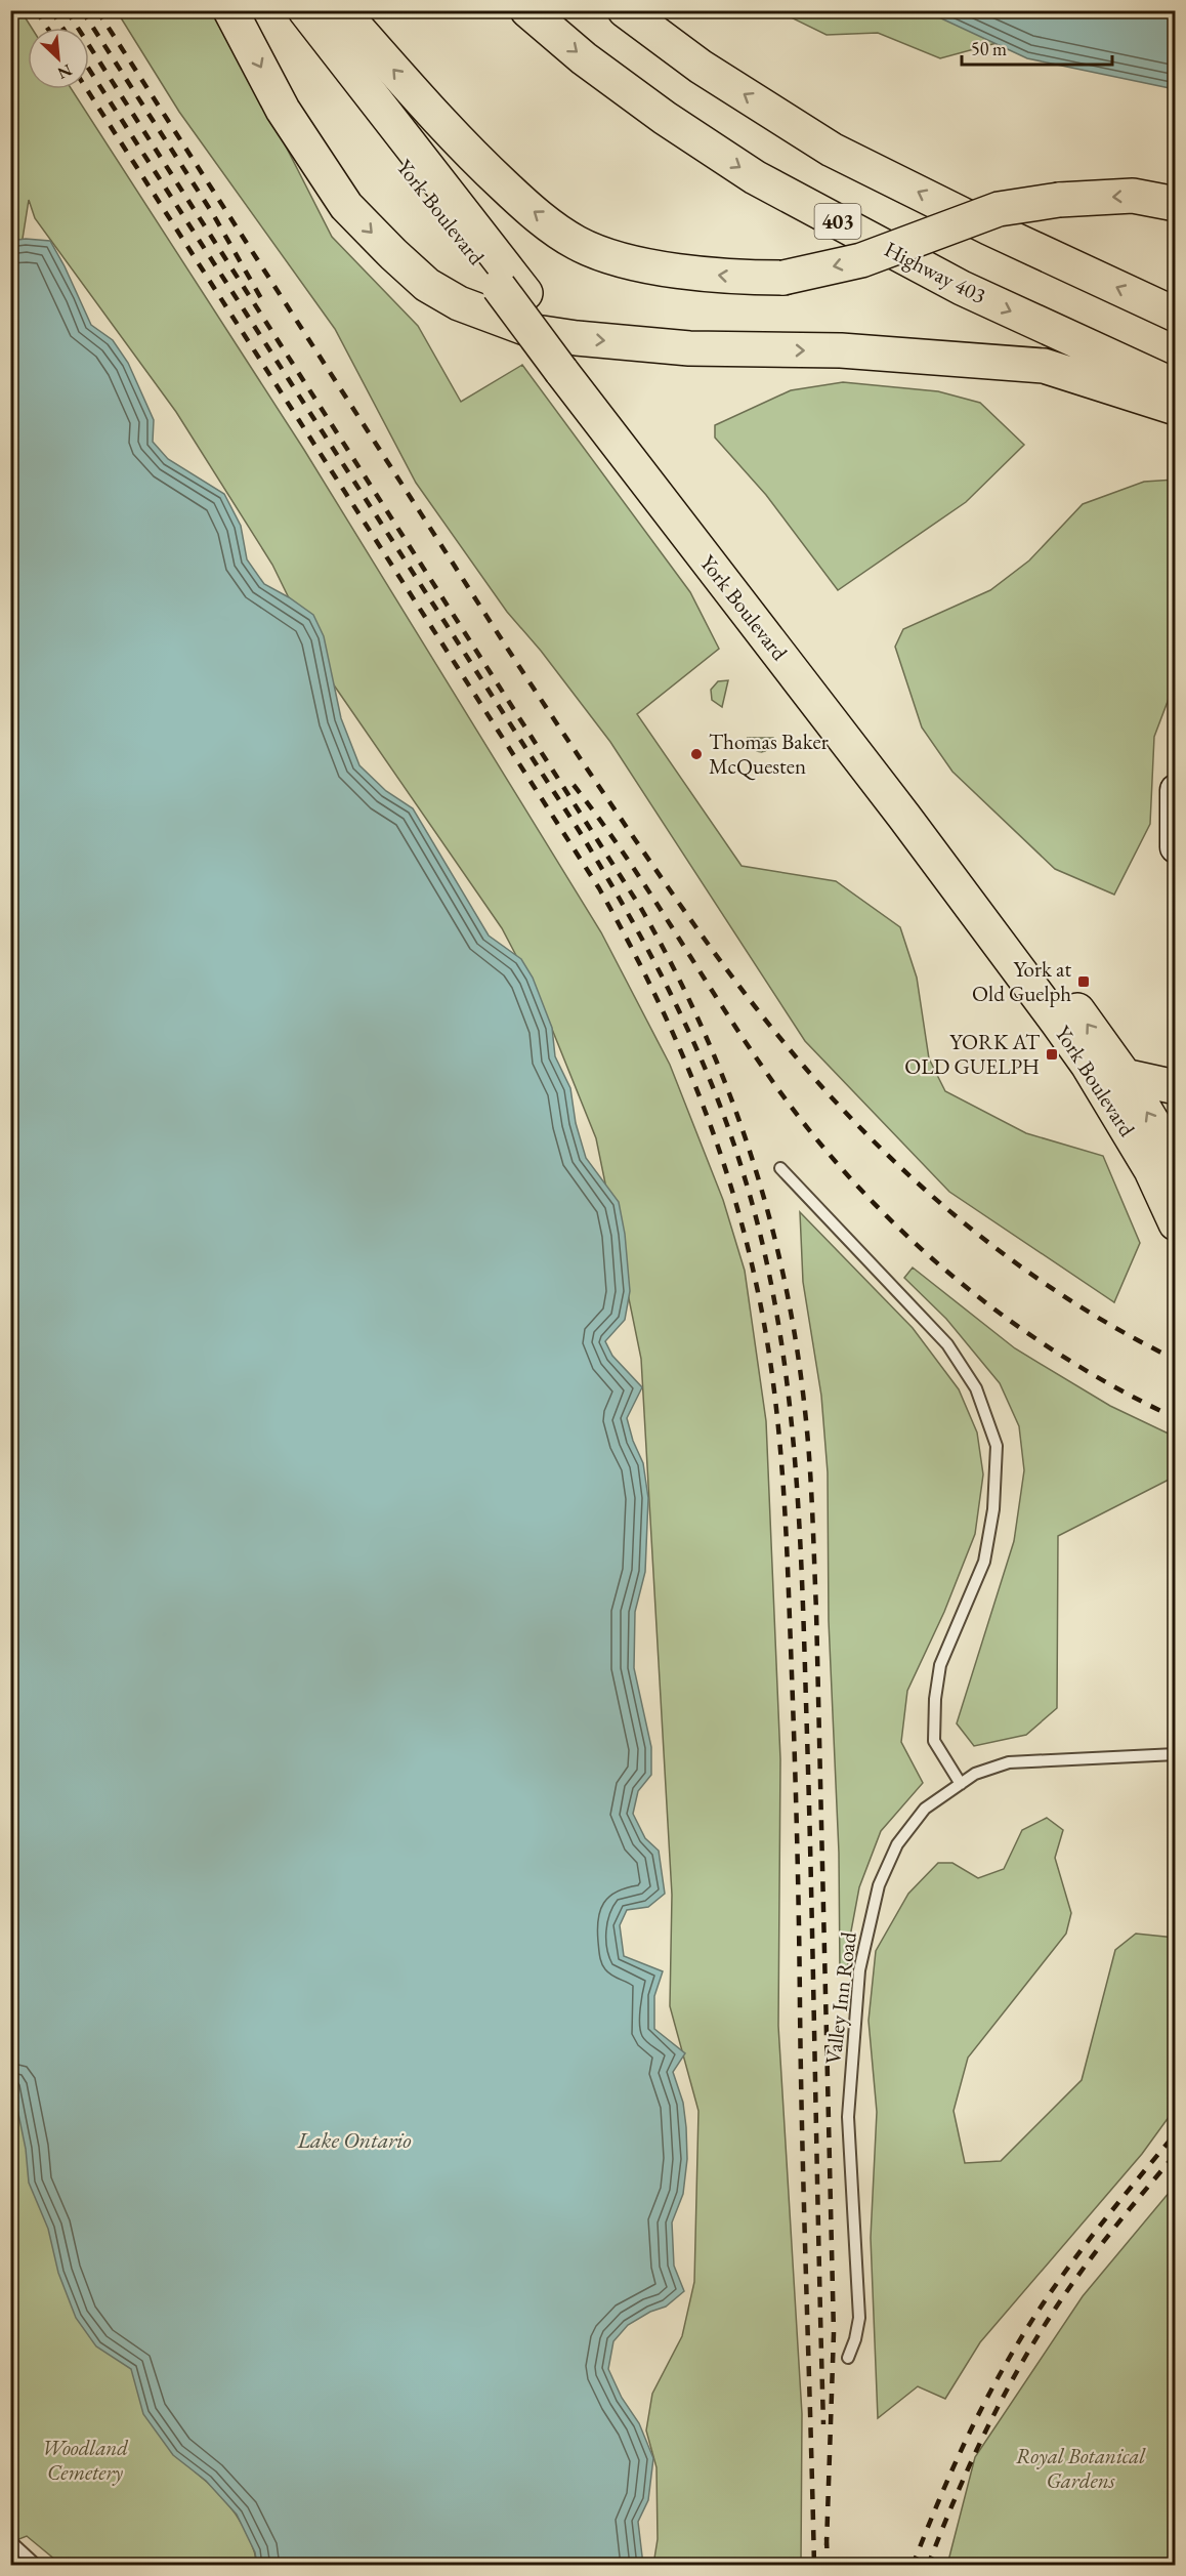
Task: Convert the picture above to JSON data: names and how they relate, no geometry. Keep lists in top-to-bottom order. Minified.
{"streets":{"main road":["York Boulevard","403","Highway 403"],"lane":["Valley Inn Road"]},"water":["Lake Ontario"],"parks":["Woodland Cemetery","Royal Botanical Gardens"],"places":{"other":["Thomas Baker McQuesten"],"transit":["York at Old Guelph","YORK AT OLD GUELPH"]},"scale_bar":"50 m","north":"bottom right"}
